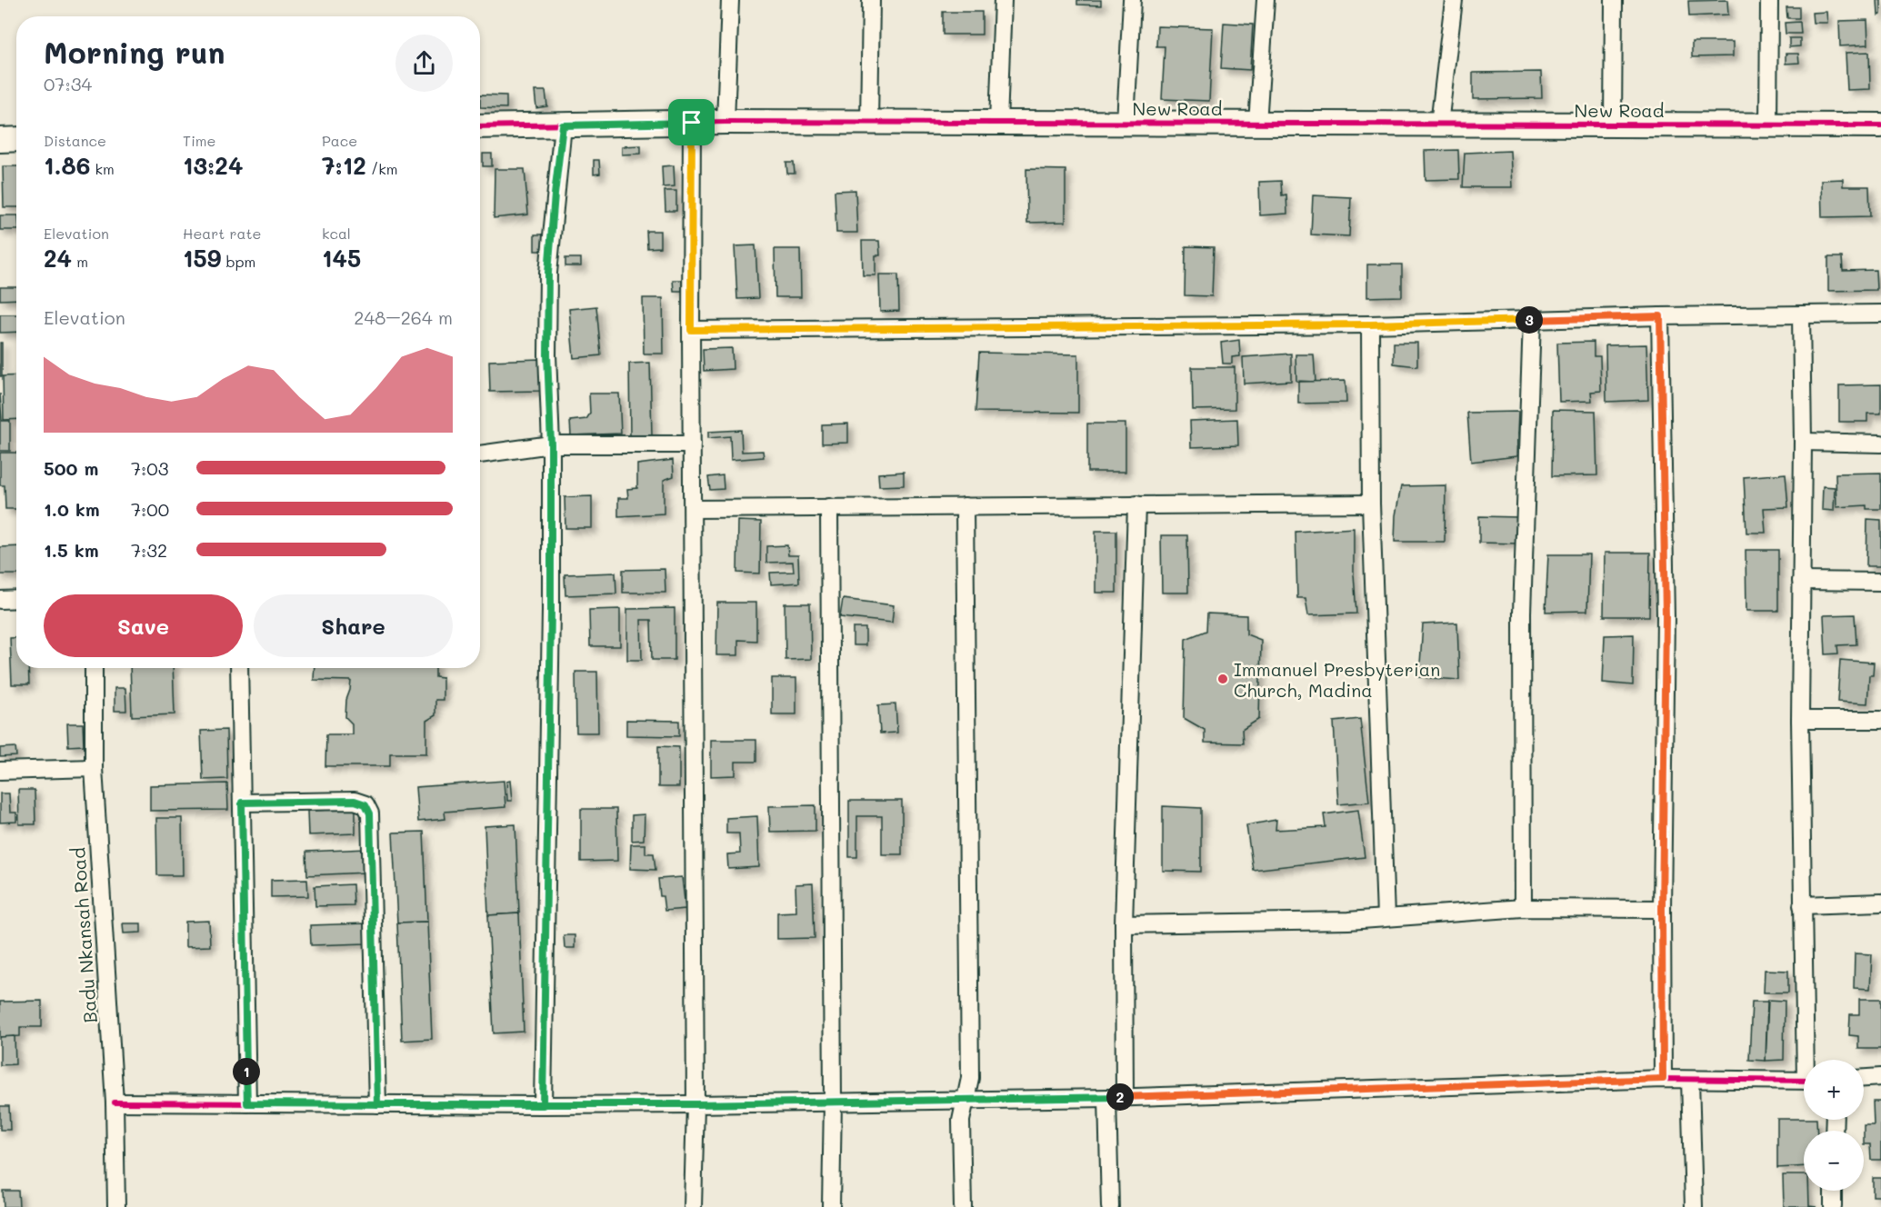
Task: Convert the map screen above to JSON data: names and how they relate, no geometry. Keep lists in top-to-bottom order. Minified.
{"streets":{"street":["New Road","Badu Nkansah Road"]},"places":["Immanuel Presbyterian Church, Madina"],"page":{"heading":["Morning run","07:34"],"stats":[["Distance","1.86 km"],["Time","13:24"],["Pace","7:12 /km"],["Elevation","24 m"],["Heart rate","159 bpm"],["kcal","145"]],"chart":["Elevation","248–264 m"],"pins":["3","1","2"],"list":[{"name":"500 m","note":"7:03"},{"name":"1.0 km","note":"7:00"},{"name":"1.5 km","note":"7:32"}],"buttons":["Save","Share"],"map_buttons":["+","−"]}}
